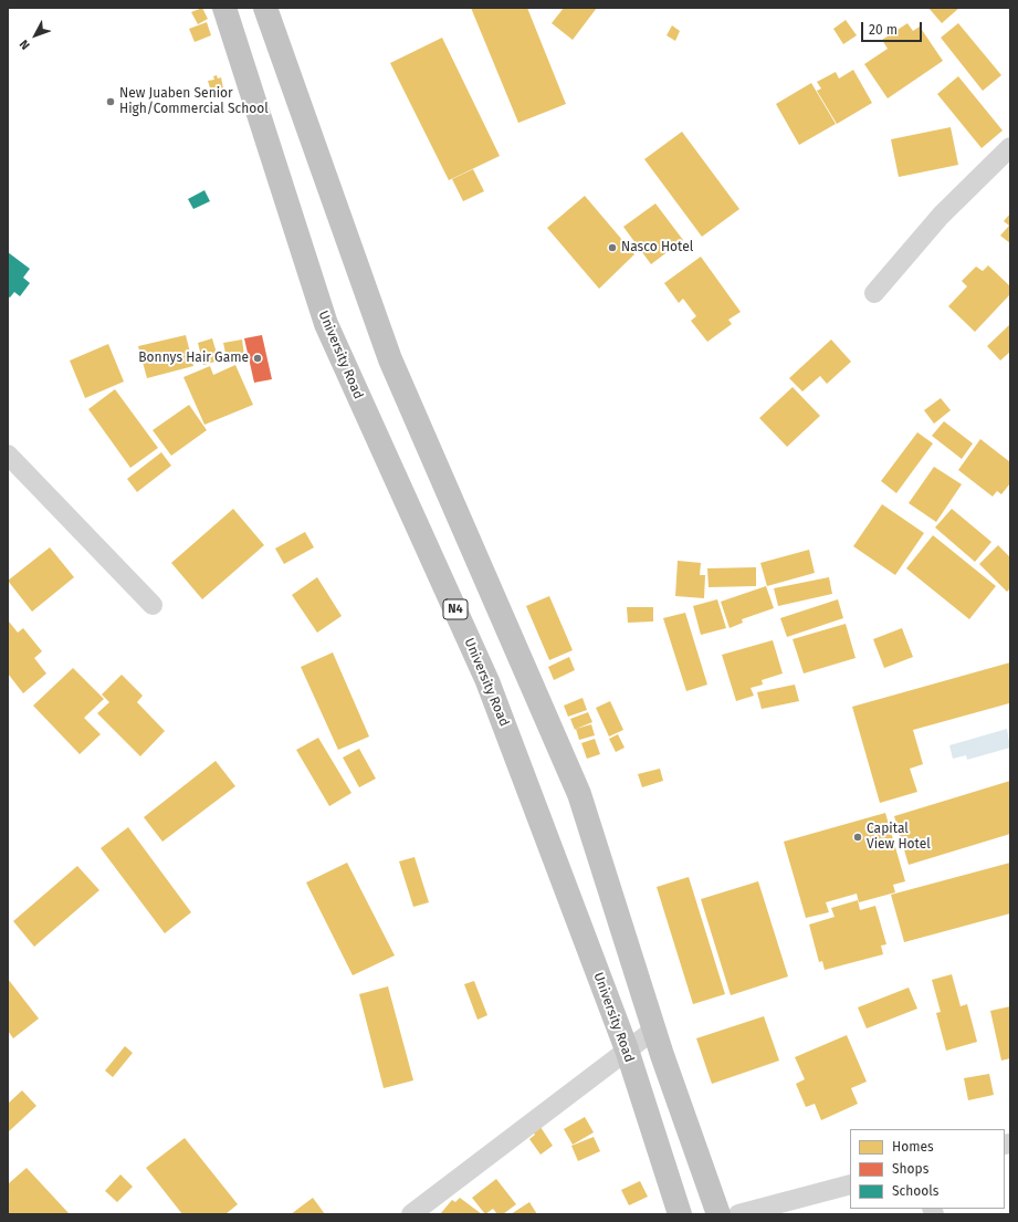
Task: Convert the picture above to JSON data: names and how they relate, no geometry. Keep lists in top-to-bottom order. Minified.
{"streets":{"highway":["University Road","N4"]},"places":["New Juaben Senior High/Commercial School","Nasco Hotel","Bonnys Hair Game","Capital View Hotel"],"legend":["Homes","Shops","Schools"],"scale_bar":"20 m","north":"bottom left"}
